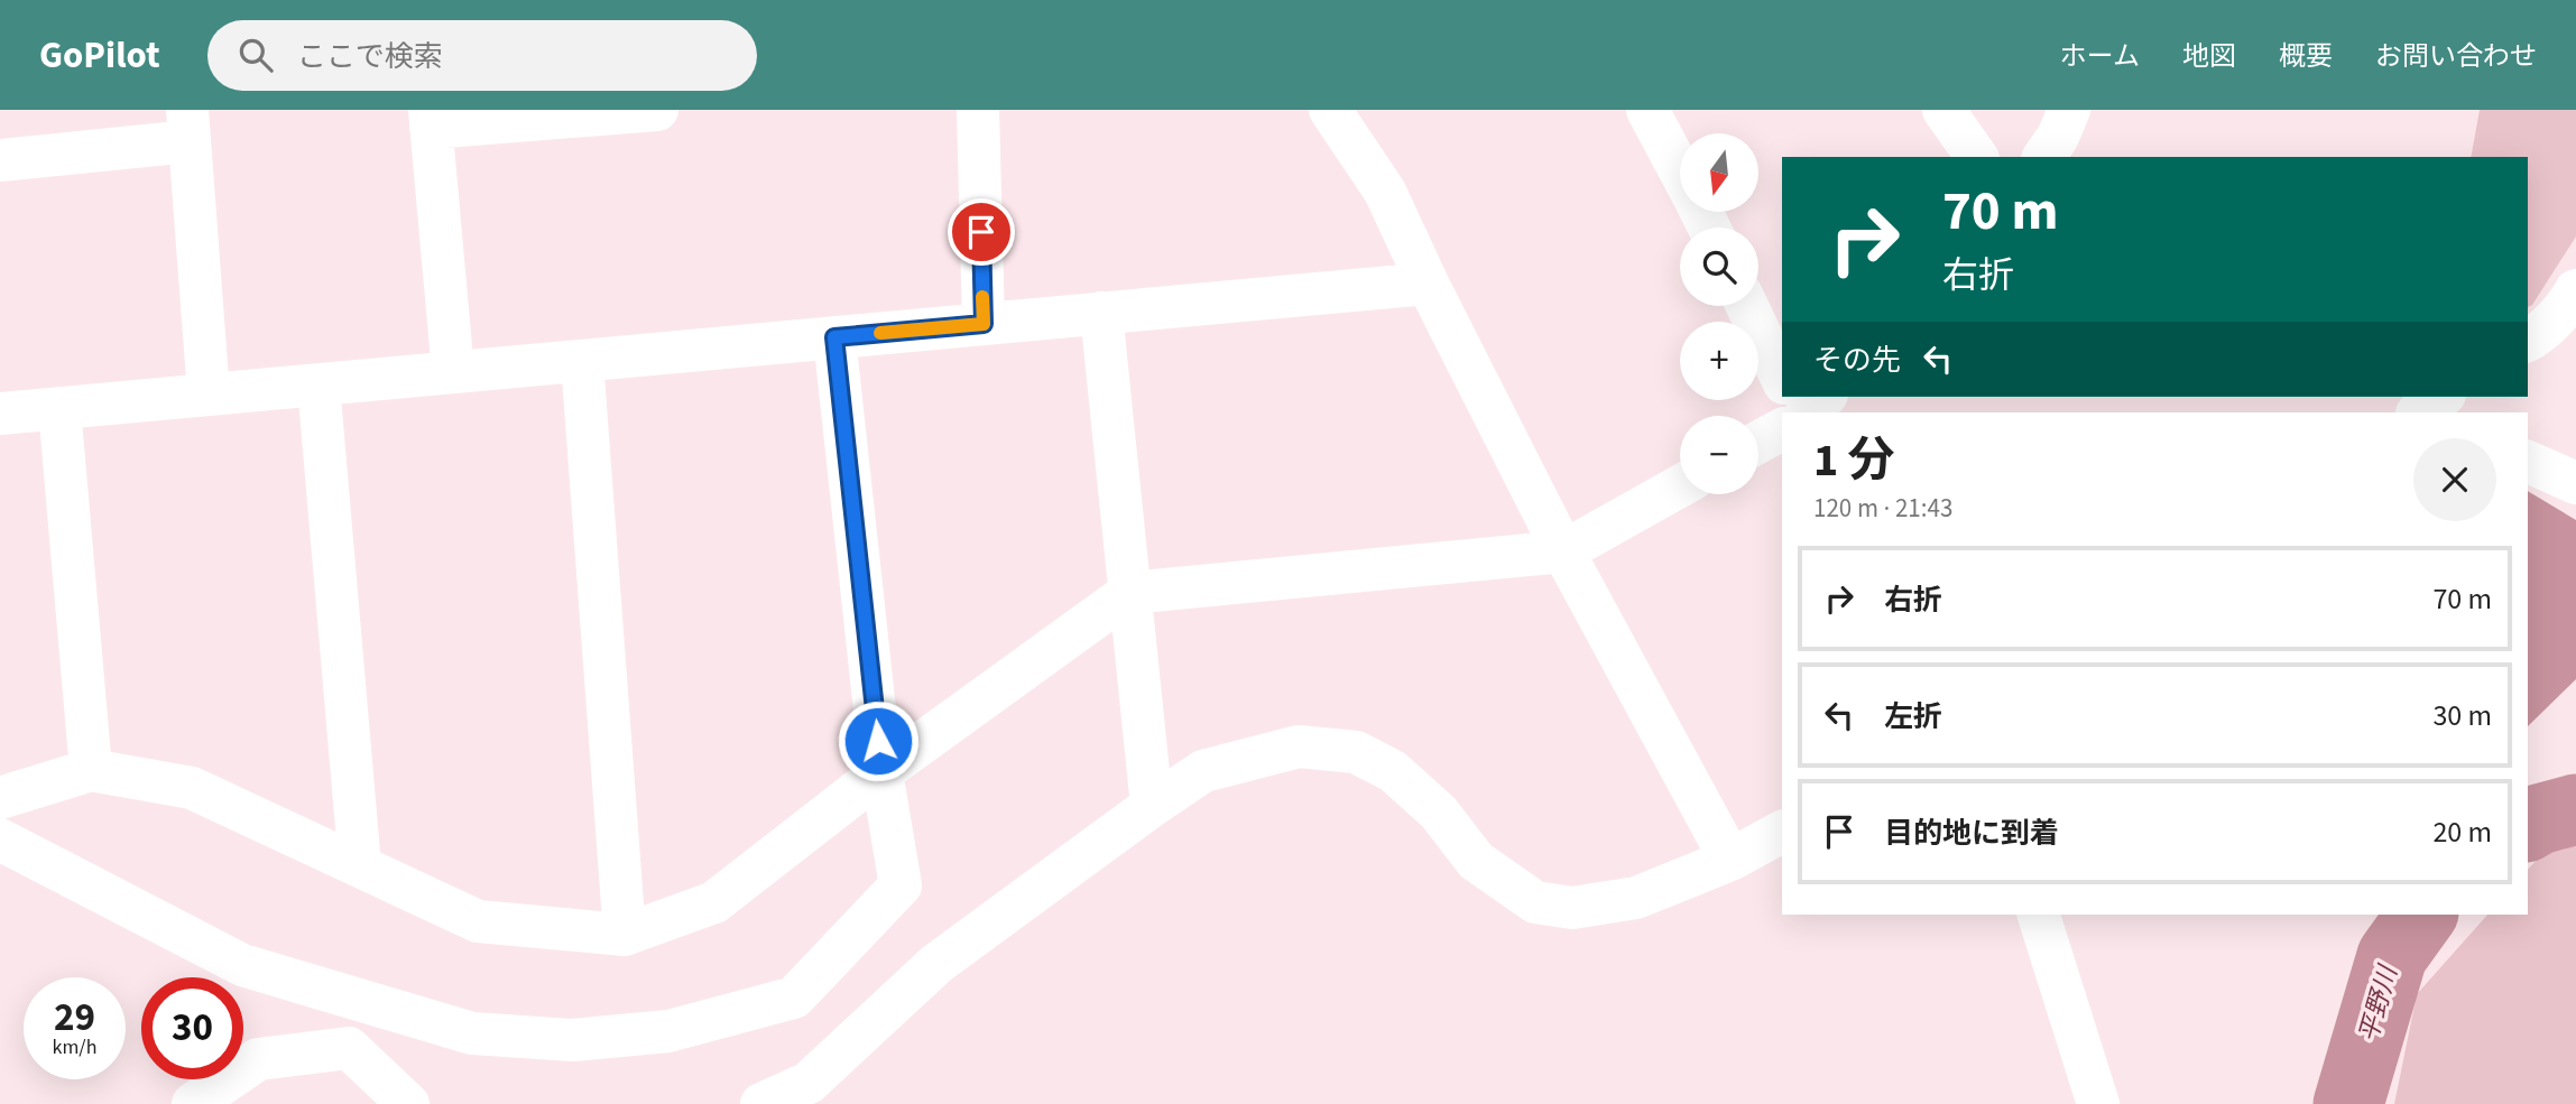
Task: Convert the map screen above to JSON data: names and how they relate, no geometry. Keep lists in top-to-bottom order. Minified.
{"water":["平野川"],"north":"bottom","page":{"header":"GoPilot","search":"ここで検索","nav":["ホーム","地図","概要","お問い合わせ"],"map_buttons":["+","−"],"turn":["70 m","右折"],"then":"その先","heading":["1 分","120 m · 21:43"],"list":[{"name":"右折","value":"70 m"},{"name":"左折","value":"30 m"},{"name":"目的地に到着","value":"20 m"}],"speed":"29 km/h","limit":"30"}}
